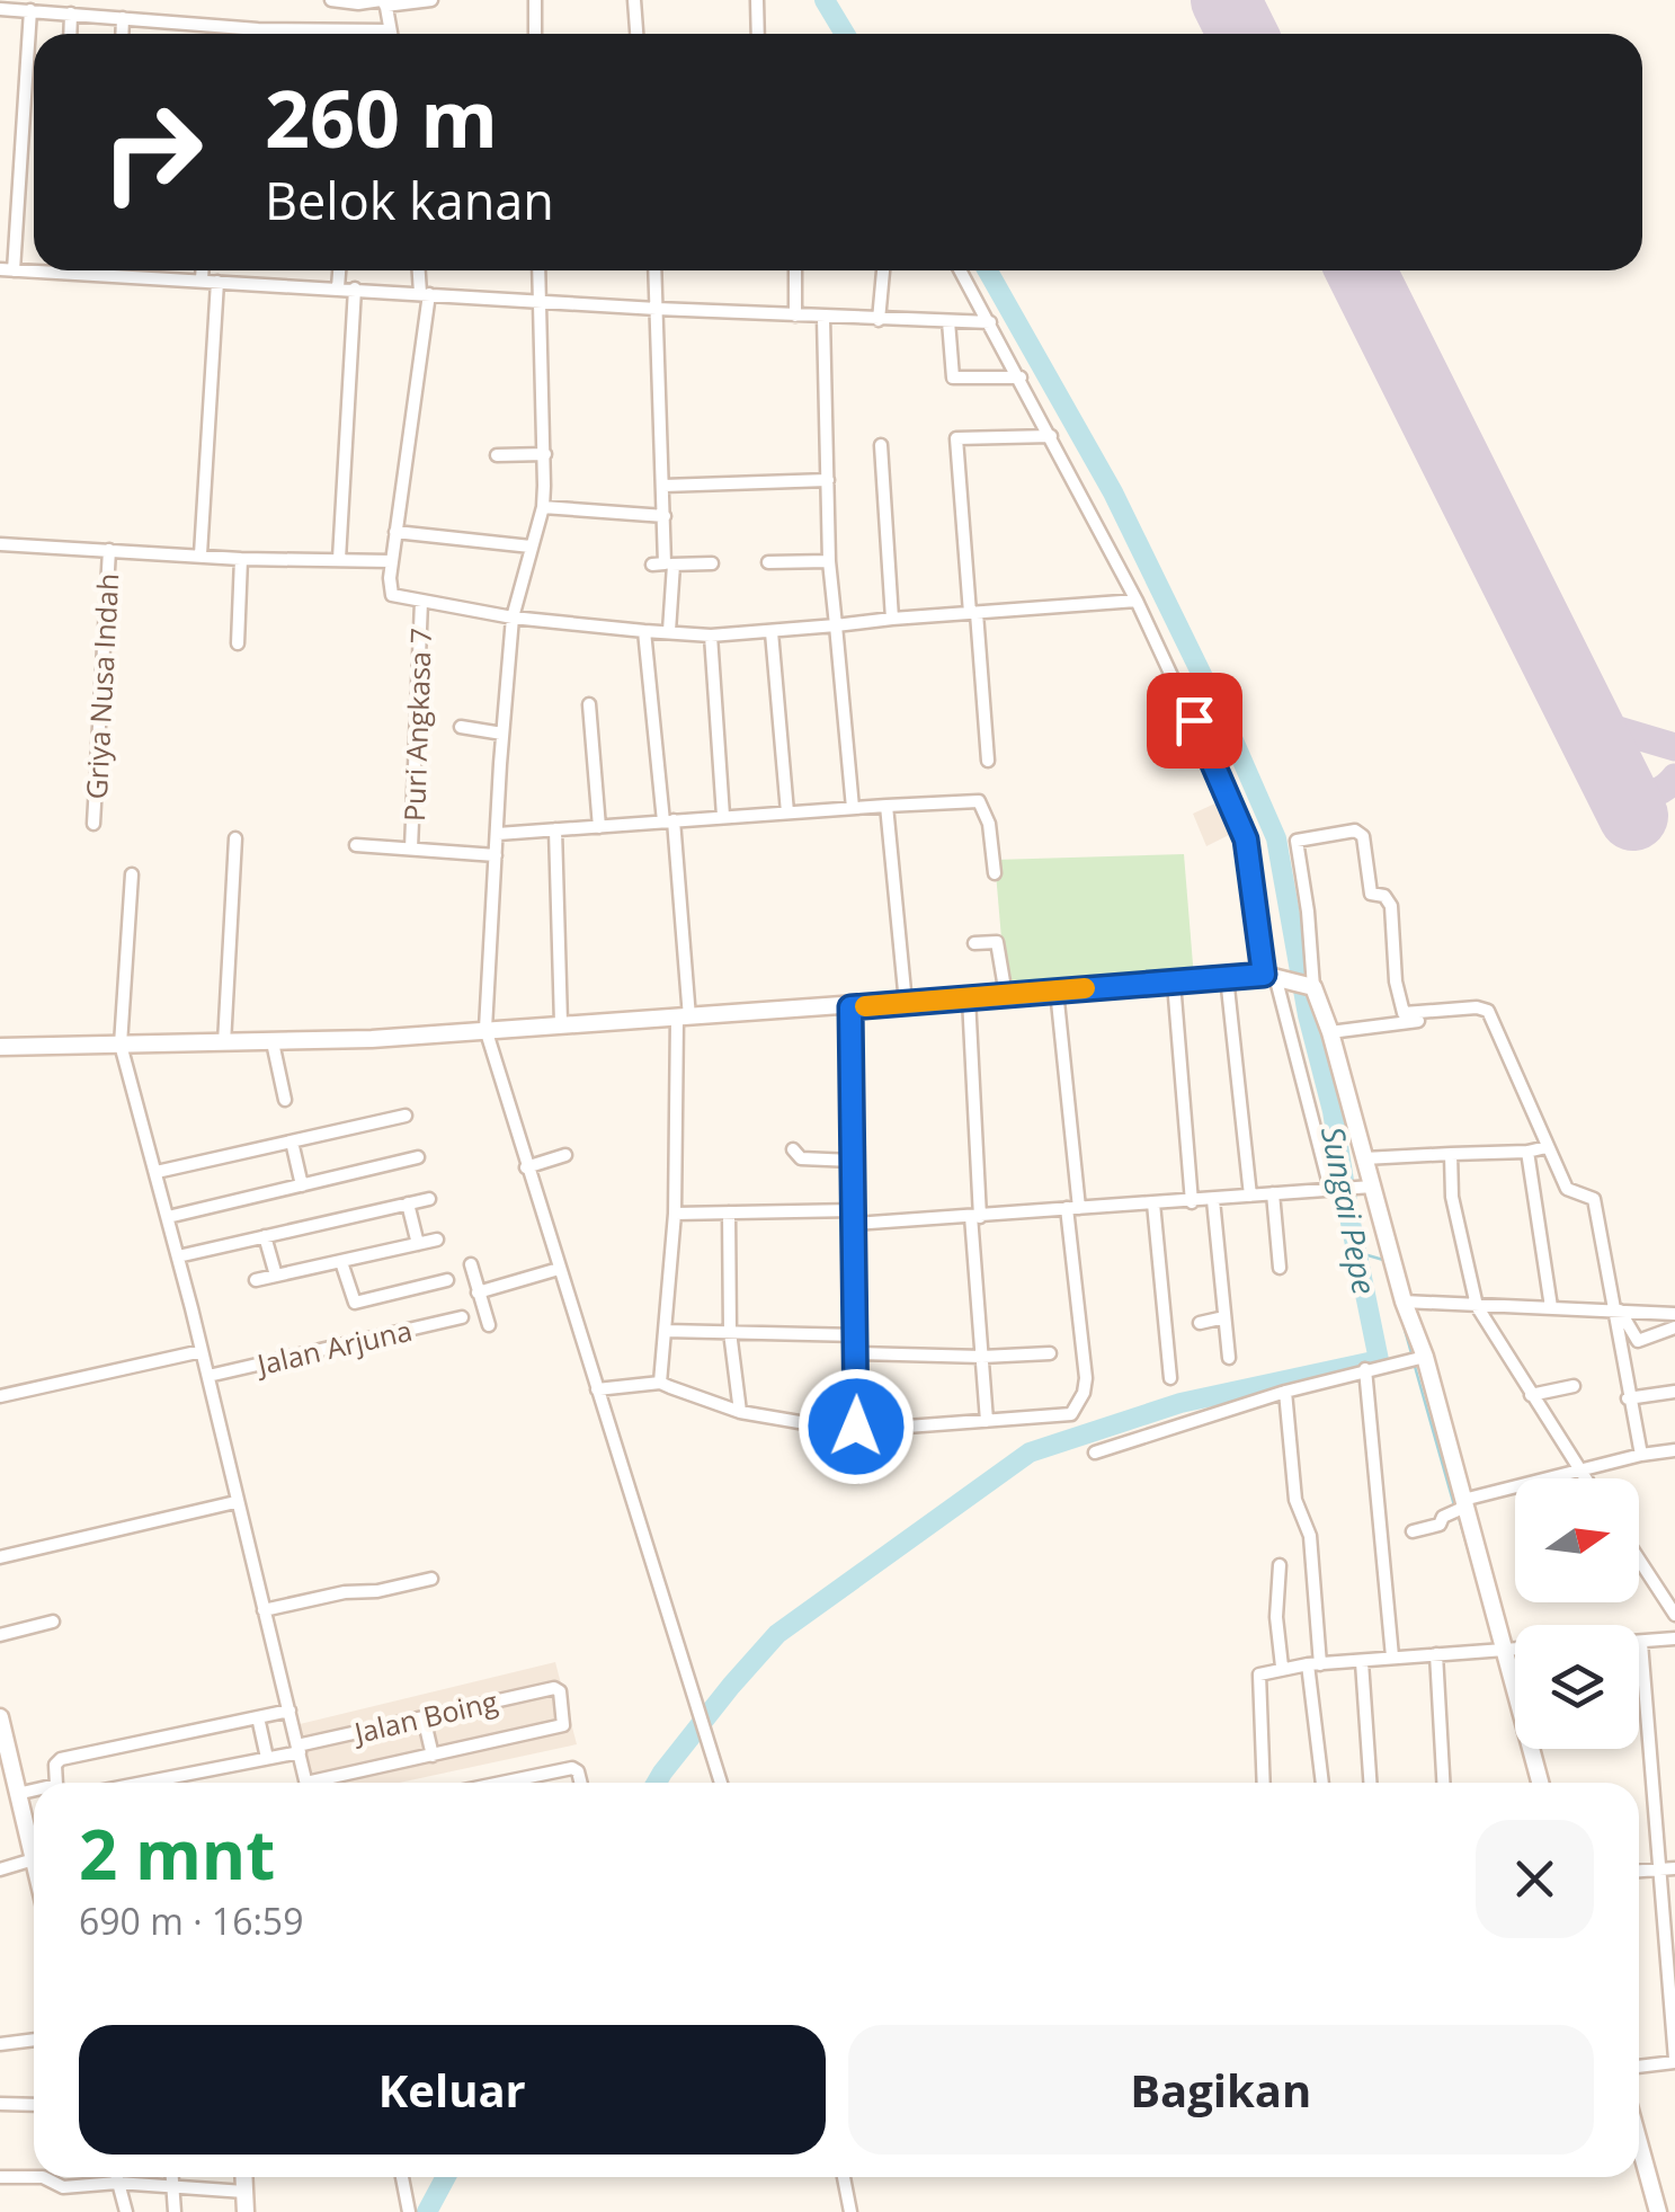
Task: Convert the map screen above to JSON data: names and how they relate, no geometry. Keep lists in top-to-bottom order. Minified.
{"streets":{"street":["Griya Nusa Indah","Puri Angkasa 7","Jalan Arjuna","Jalan Boing"]},"water":["Sungai Pepe"],"north":"right","page":{"turn":["260 m","Belok kanan"],"heading":["2 mnt","690 m · 16:59"],"buttons":["Keluar","Bagikan"]}}
